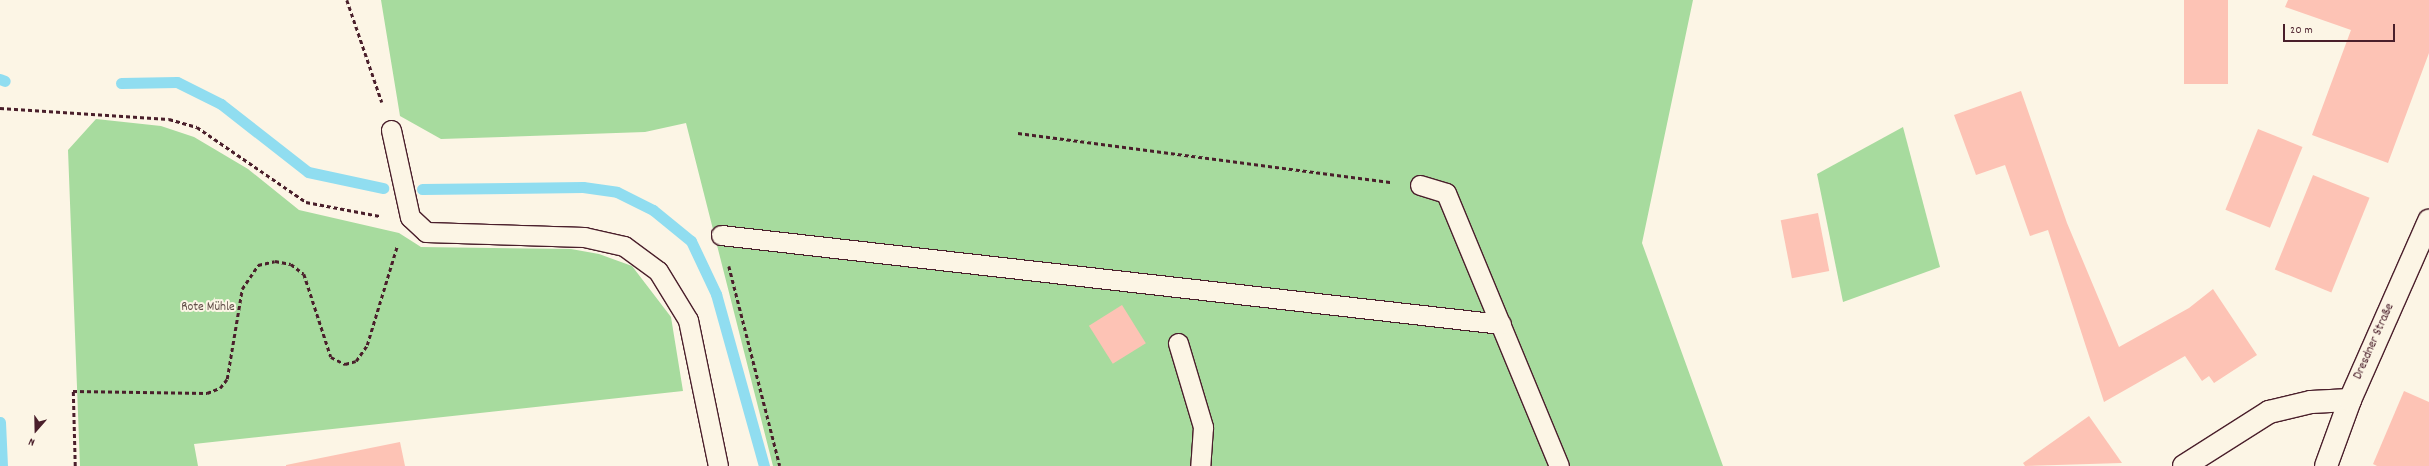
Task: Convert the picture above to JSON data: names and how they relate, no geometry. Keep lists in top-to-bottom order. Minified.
{"streets":{"street":["Dresdner Straße"]},"parks":["Rote Mühle"],"scale_bar":"20 m","north":"bottom"}
